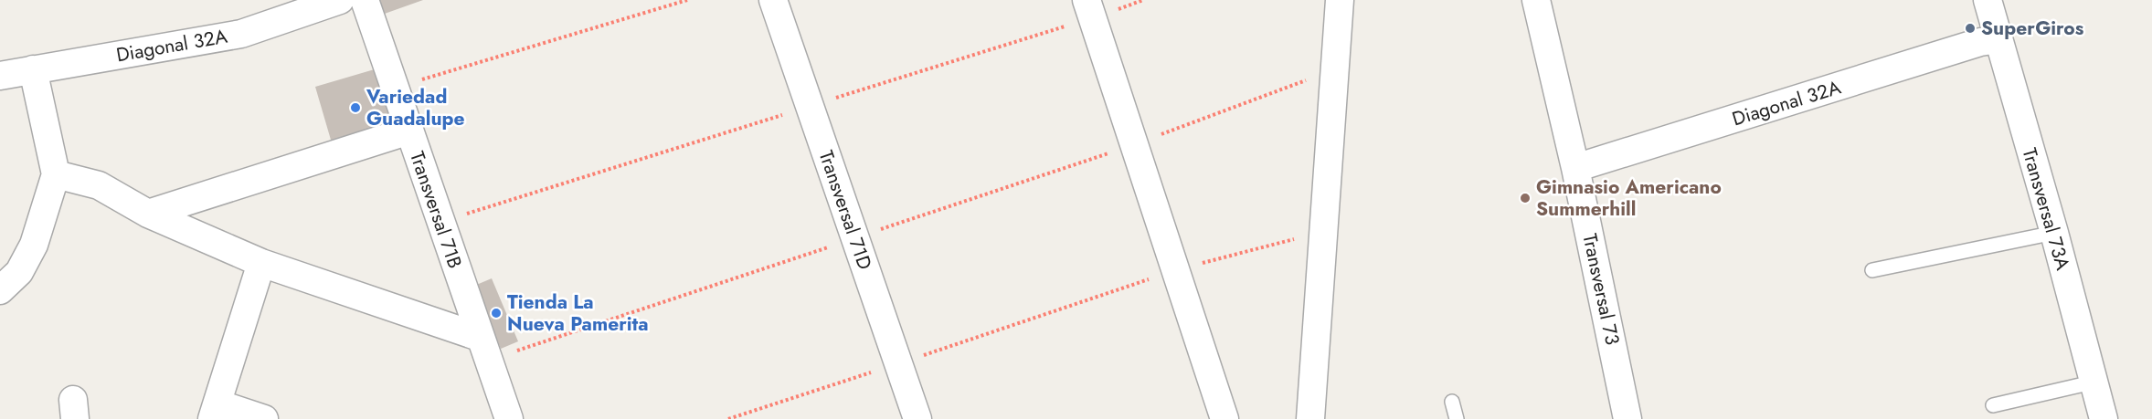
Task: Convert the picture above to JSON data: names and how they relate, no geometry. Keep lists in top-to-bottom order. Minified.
{"streets":{"street":["Diagonal 32A","Transversal 73A","Transversal 71B","Transversal 71D","Transversal 73"]},"crossings":[["Diagonal 32A","Transversal 73A"],["Diagonal 32A","Transversal 73"]],"places":["SuperGiros","Variedad Guadalupe","Gimnasio Americano Summerhill","Tienda La Nueva Pamerita"]}
